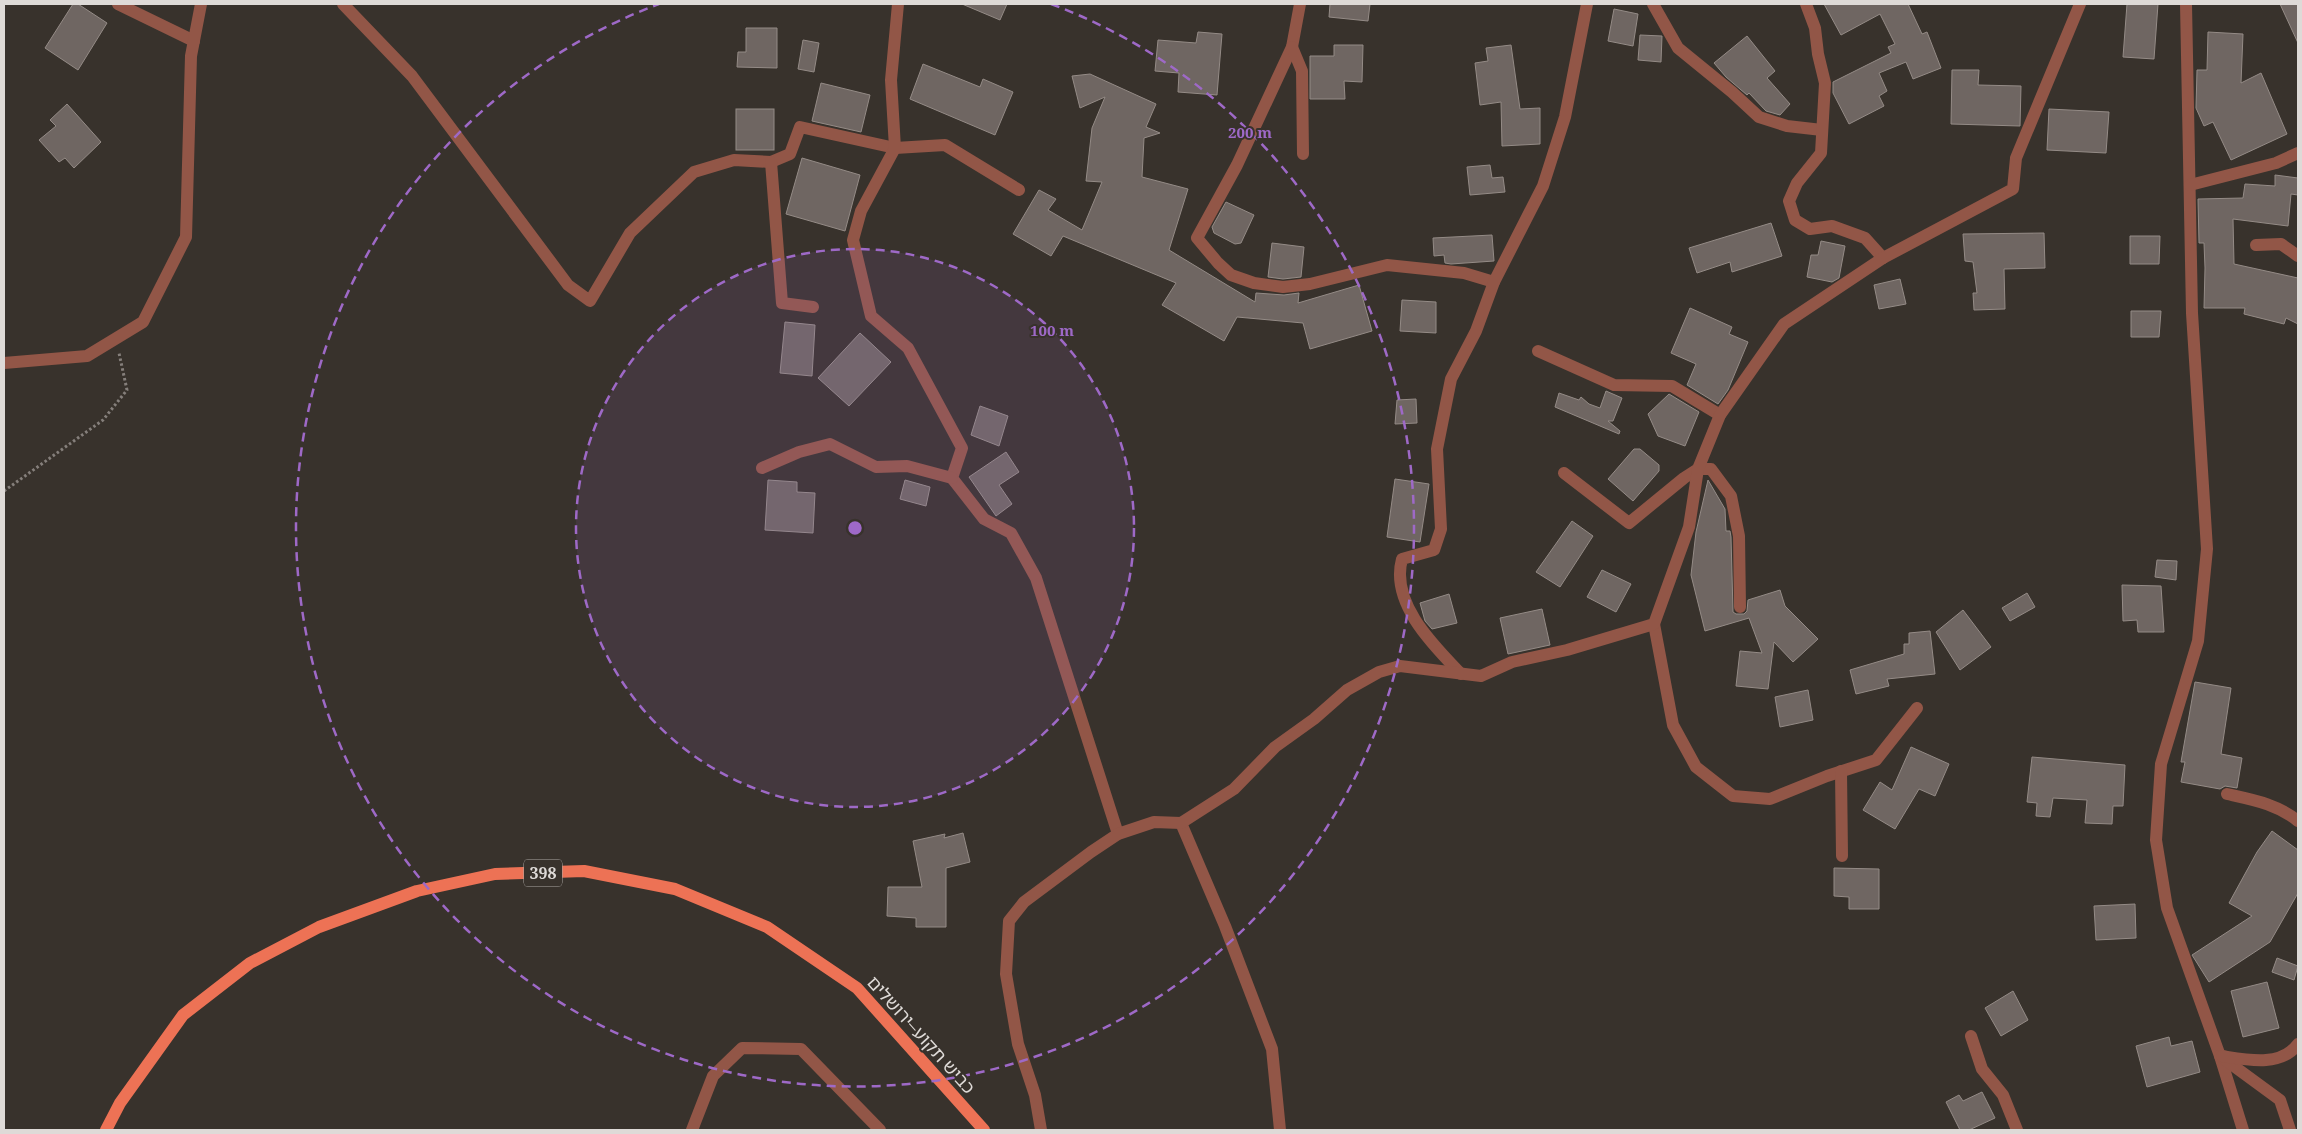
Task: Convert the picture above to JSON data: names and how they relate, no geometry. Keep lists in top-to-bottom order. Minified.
{"streets":{"main road":["398","כביש תקוע–ירושלים"]},"rings":["200 m","100 m"]}
